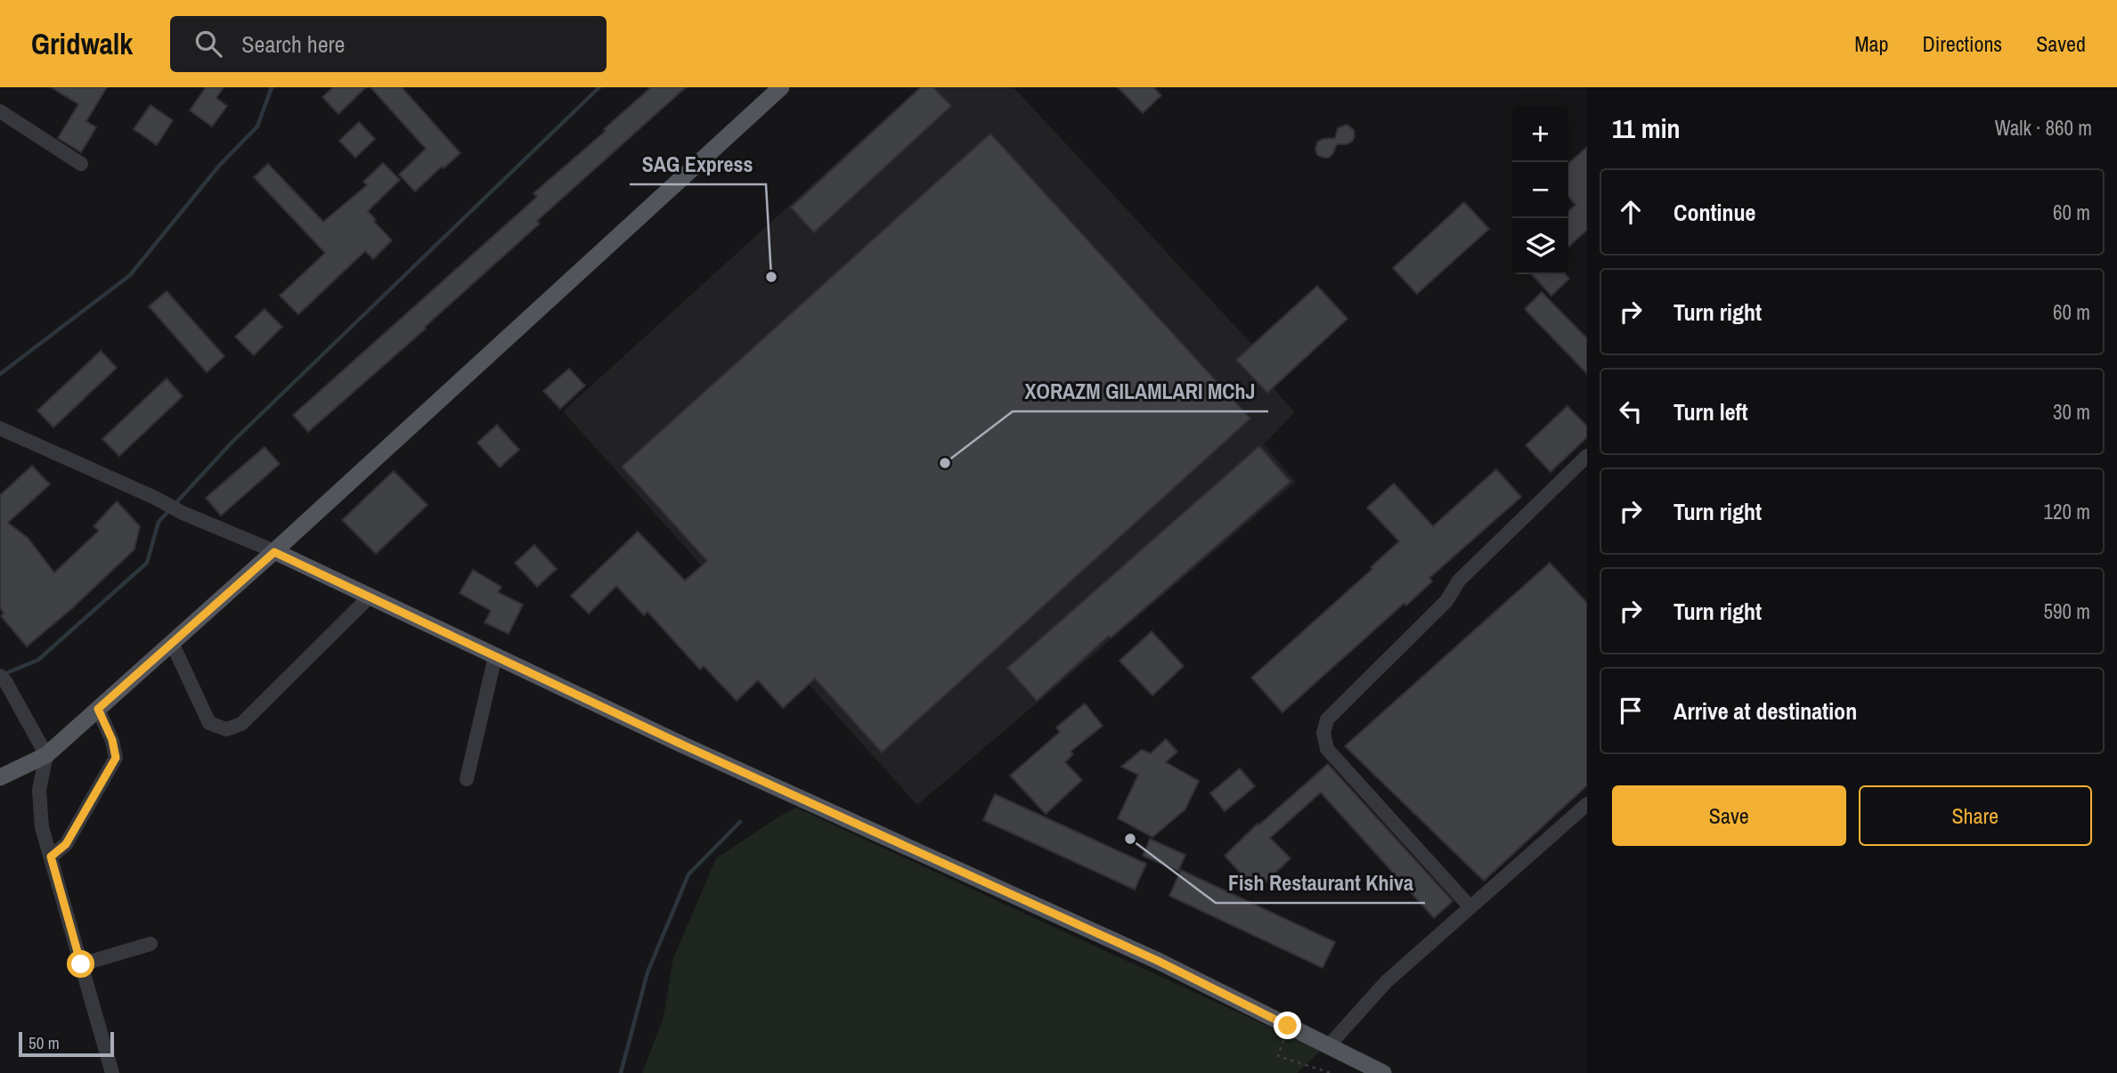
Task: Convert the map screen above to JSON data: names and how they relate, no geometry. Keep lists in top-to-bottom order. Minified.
{"places":["SAG Express","XORAZM GILAMLARI MChJ","Fish Restaurant Khiva"],"scale_bar":"50 m","page":{"header":"Gridwalk","search":"Search here","nav":["Map","Directions","Saved"],"heading":["11 min","Walk · 860 m"],"map_buttons":["+","−"],"list":[["Continue","60 m"],["Turn right","60 m"],["Turn left","30 m"],["Turn right","120 m"],["Turn right","590 m"],"Arrive at destination"],"buttons":["Save","Share"],"scale":"50 m"}}
